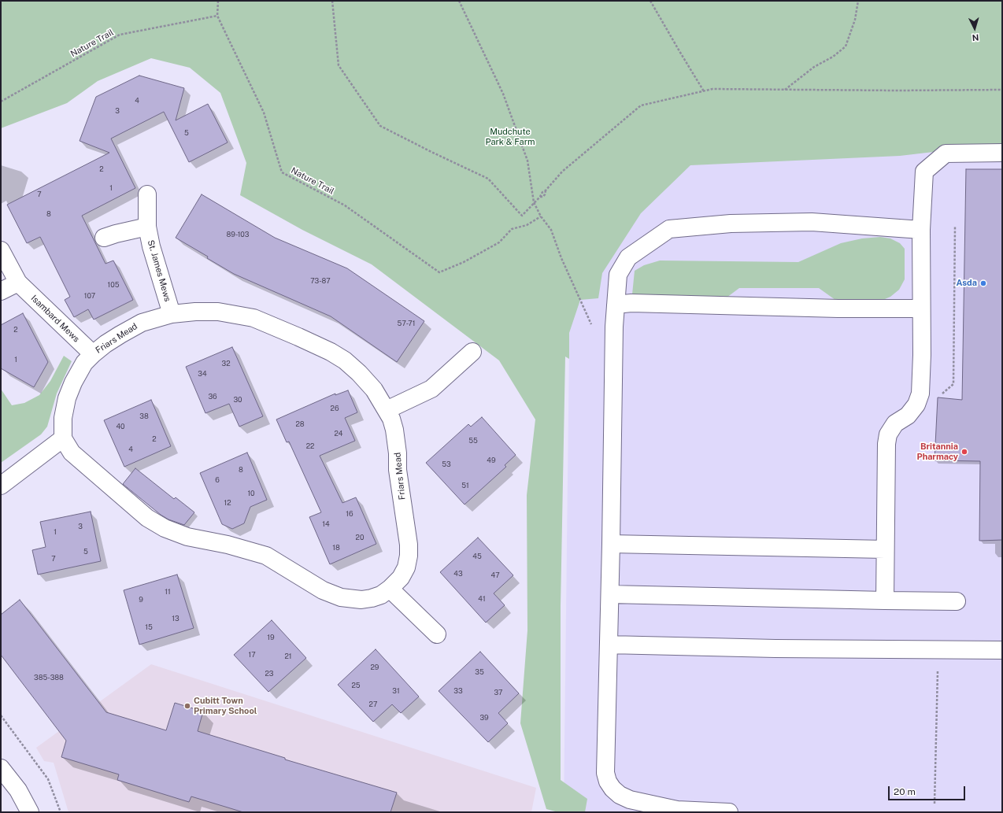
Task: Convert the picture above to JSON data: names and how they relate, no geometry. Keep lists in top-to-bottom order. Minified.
{"streets":{"street":["St. James Mews","Isambard Mews","Friars Mead"],"path":["Nature Trail"]},"crossings":[["St. James Mews","Friars Mead"],["Isambard Mews","Friars Mead"]],"parks":["Mudchute Park & Farm"],"places":["Asda","Britannia Pharmacy","Cubitt Town Primary School"],"house_numbers":["4","3","5","2","1","7","8","89-103","73-87","105","107","57-71","2","1","32","34","36","30","26","38","28","40","24","2","55","22","4","49","53","8","6","51","10","12","16","14","3","1","20","18","5","45","7","43","47","11","41","9","13","15","19","17","21","29","35","23","385-388","25","31","33","37","27","39"],"scale_bar":"20 m","north":"bottom"}
